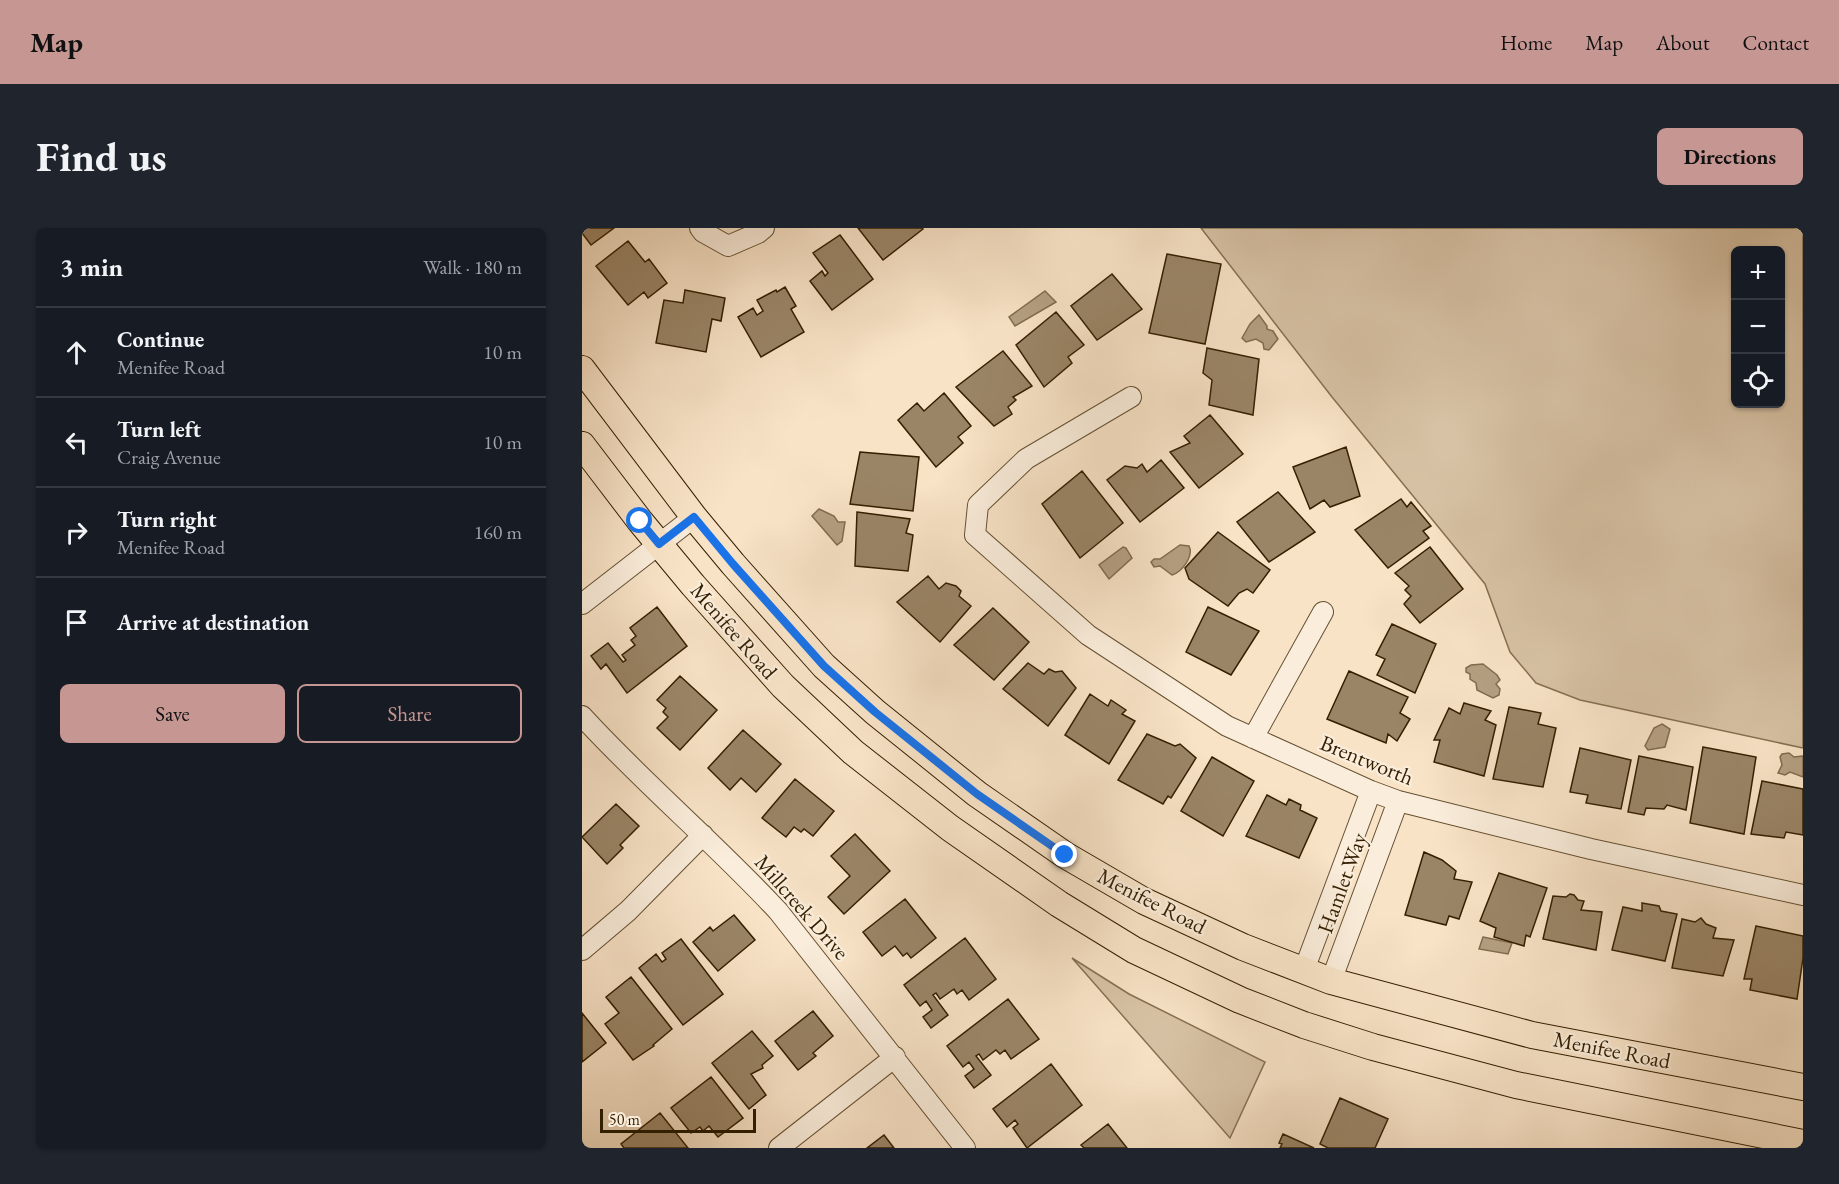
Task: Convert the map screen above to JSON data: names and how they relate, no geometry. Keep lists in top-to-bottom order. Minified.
{"streets":{"main road":["Menifee Road"],"street":["Brentworth","Hamlet Way","Millcreek Drive"]},"crossings":[["Menifee Road","Hamlet Way"],["Brentworth","Hamlet Way"]],"scale_bar":"50 m","page":{"header":"Map","nav":["Home","Map","About","Contact"],"buttons":["Directions",["Save","Share"]],"title":"Find us","heading":["3 min","Walk · 180 m"],"map_buttons":["+","−"],"list":[["Continue","Menifee Road","10 m"],["Turn left","Craig Avenue","10 m"],["Turn right","Menifee Road","160 m"],"Arrive at destination"],"scale":"50 m"}}
